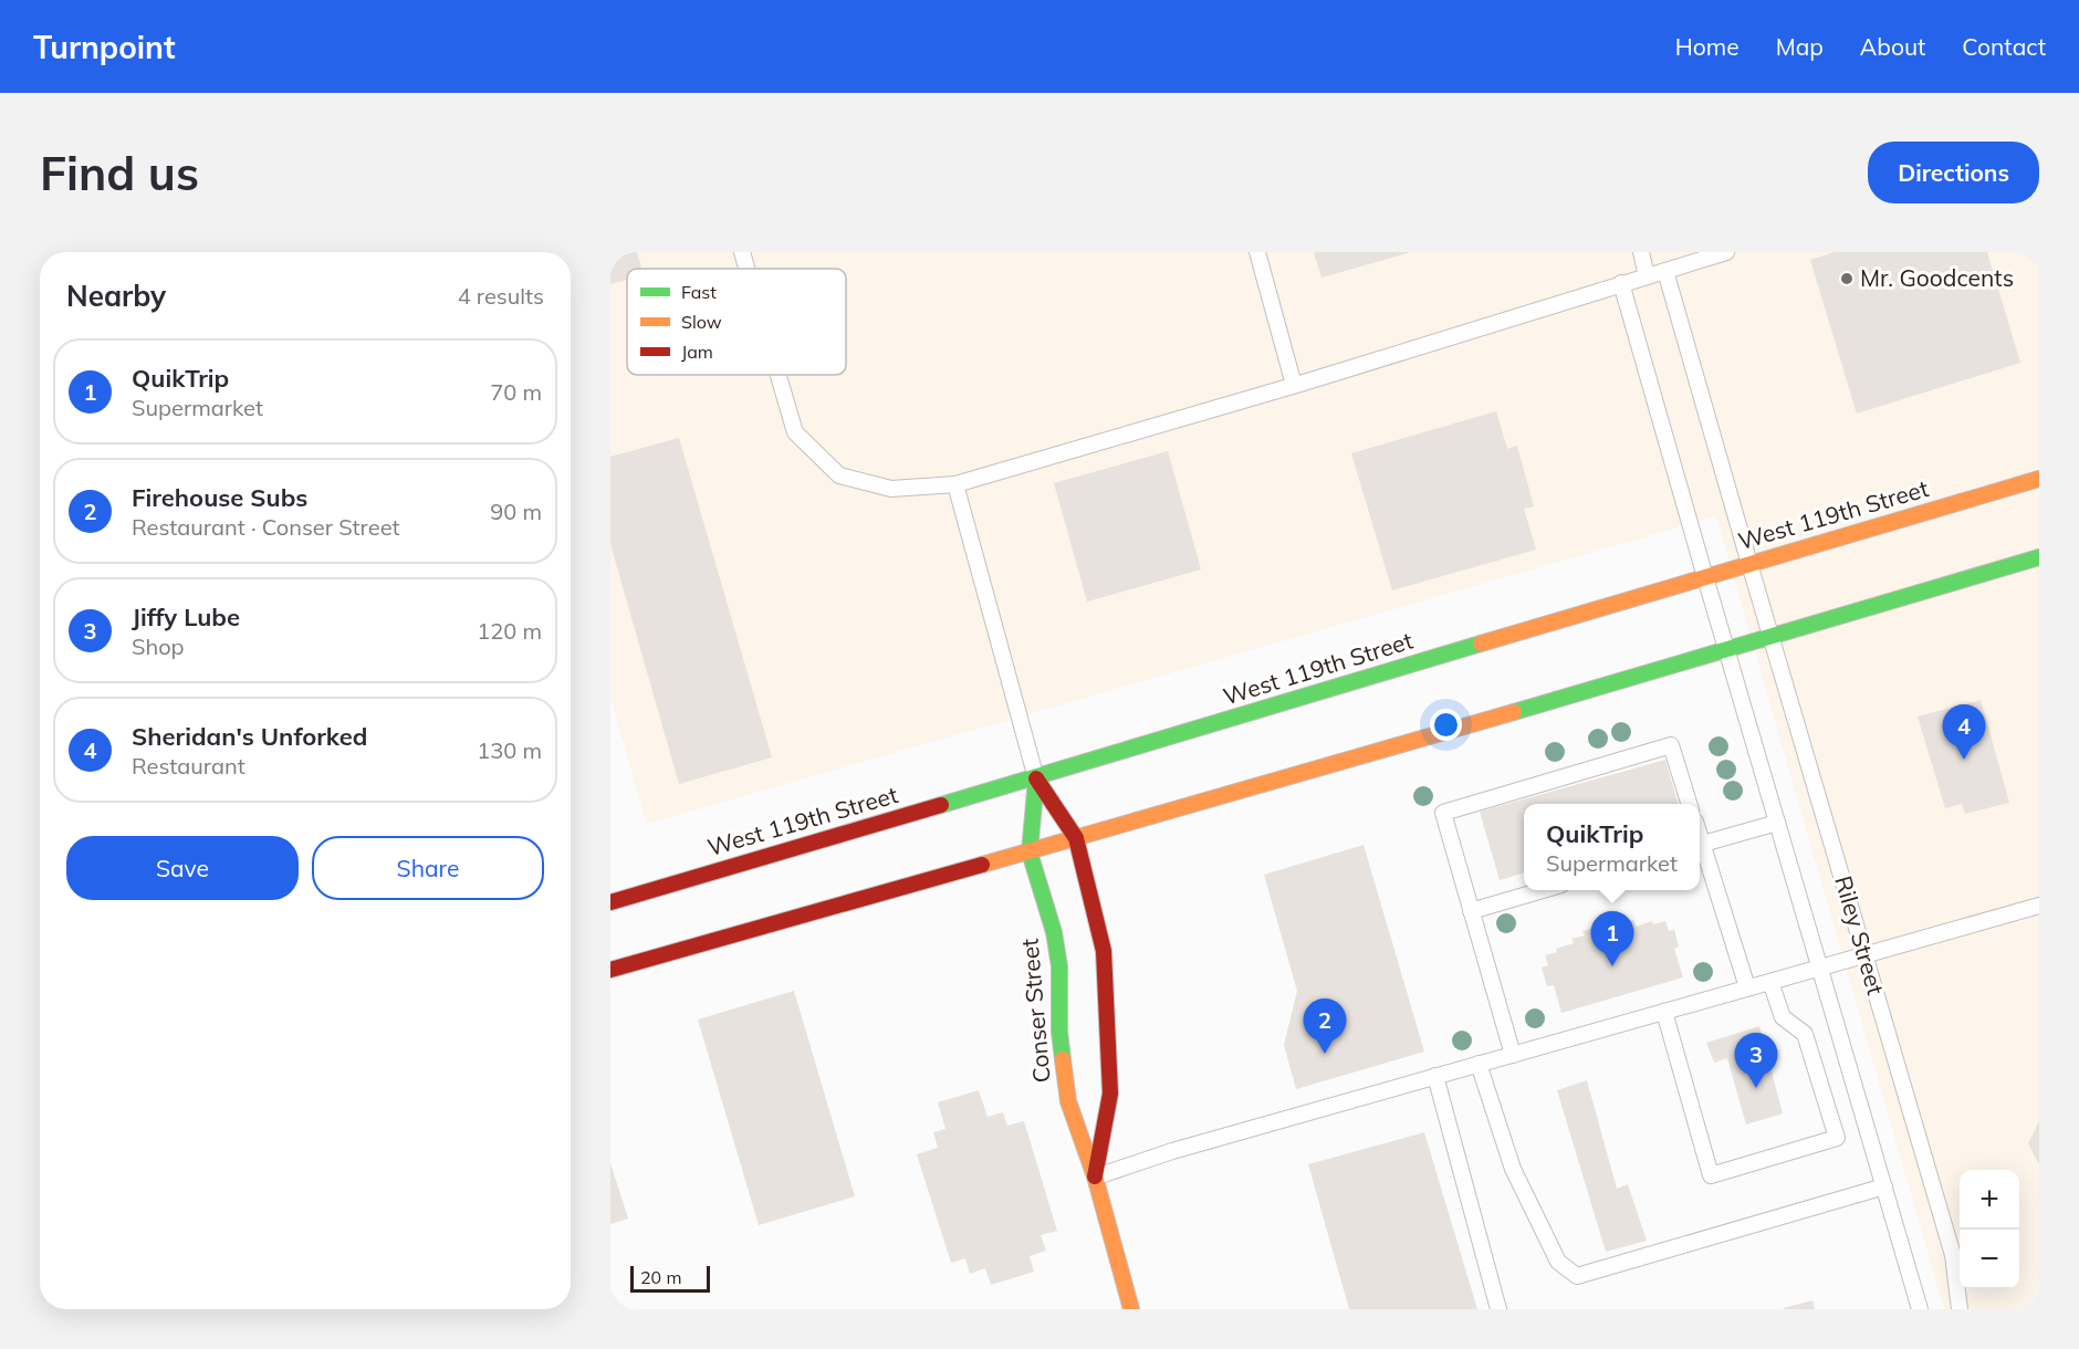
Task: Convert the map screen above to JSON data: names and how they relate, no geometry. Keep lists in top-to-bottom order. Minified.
{"streets":{"main road":["West 119th Street","Conser Street"],"lane":["Riley Street"]},"crossings":[["West 119th Street","Riley Street"],["West 119th Street","Conser Street"]],"places":["Mr. Goodcents"],"legend":["Fast","Slow","Jam"],"scale_bar":"20 m","page":{"header":"Turnpoint","nav":["Home","Map","About","Contact"],"buttons":["Directions",["Save","Share"]],"title":"Find us","heading":["Nearby","4 results"],"list":[{"mark":"1","name":"QuikTrip","note":"Supermarket","value":"70 m"},{"mark":"2","name":"Firehouse Subs","note":"Restaurant · Conser Street","value":"90 m"},{"mark":"3","name":"Jiffy Lube","note":"Shop","value":"120 m"},{"mark":"4","name":"Sheridan's Unforked","note":"Restaurant","value":"130 m"}],"pins":["4","1","2","3"],"popup":["QuikTrip","Supermarket"],"map_buttons":["+","−"],"scale":"20 m"}}
